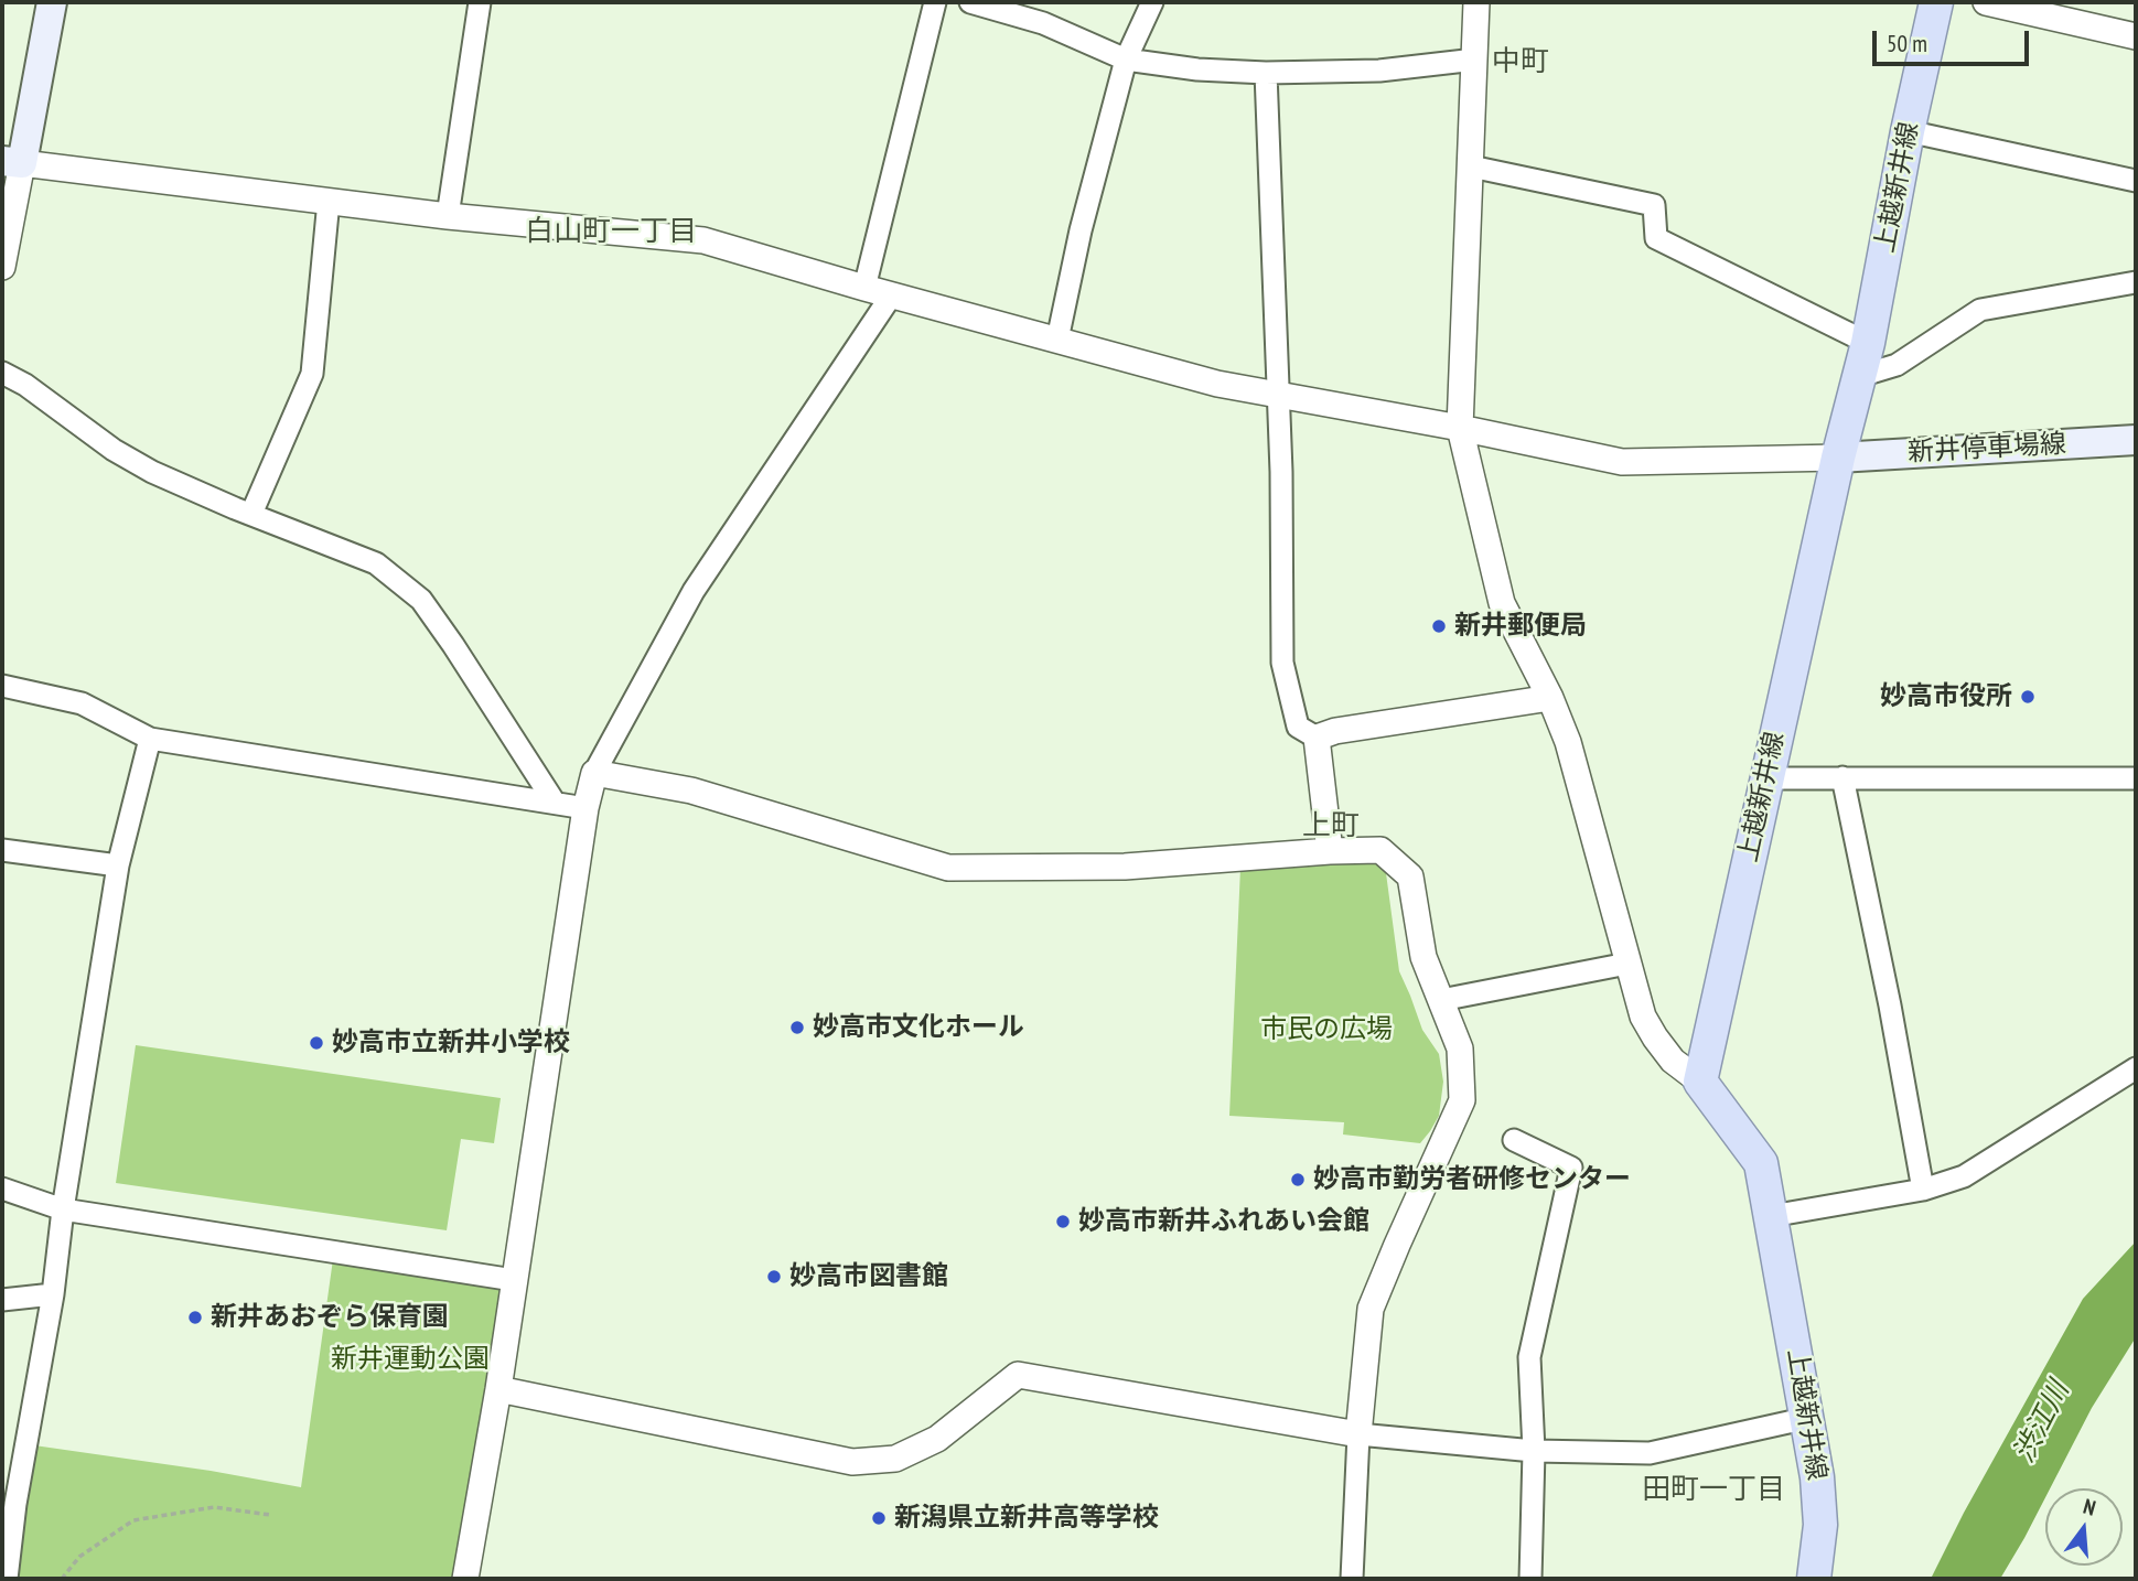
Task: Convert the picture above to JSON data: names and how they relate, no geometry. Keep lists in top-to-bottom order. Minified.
{"streets":{"main road":["上越新井線","新井停車場線"]},"crossings":[["上越新井線","新井停車場線"]],"districts":["中町","白山町一丁目","上町","田町一丁目"],"water":["渋江川"],"parks":["市民の広場","新井運動公園"],"places":["新井郵便局","妙高市役所","妙高市文化ホール","妙高市立新井小学校","妙高市勤労者研修センター","妙高市新井ふれあい会館","妙高市図書館","新井あおぞら保育園","新潟県立新井高等学校"],"scale_bar":"50 m","north":"top"}
